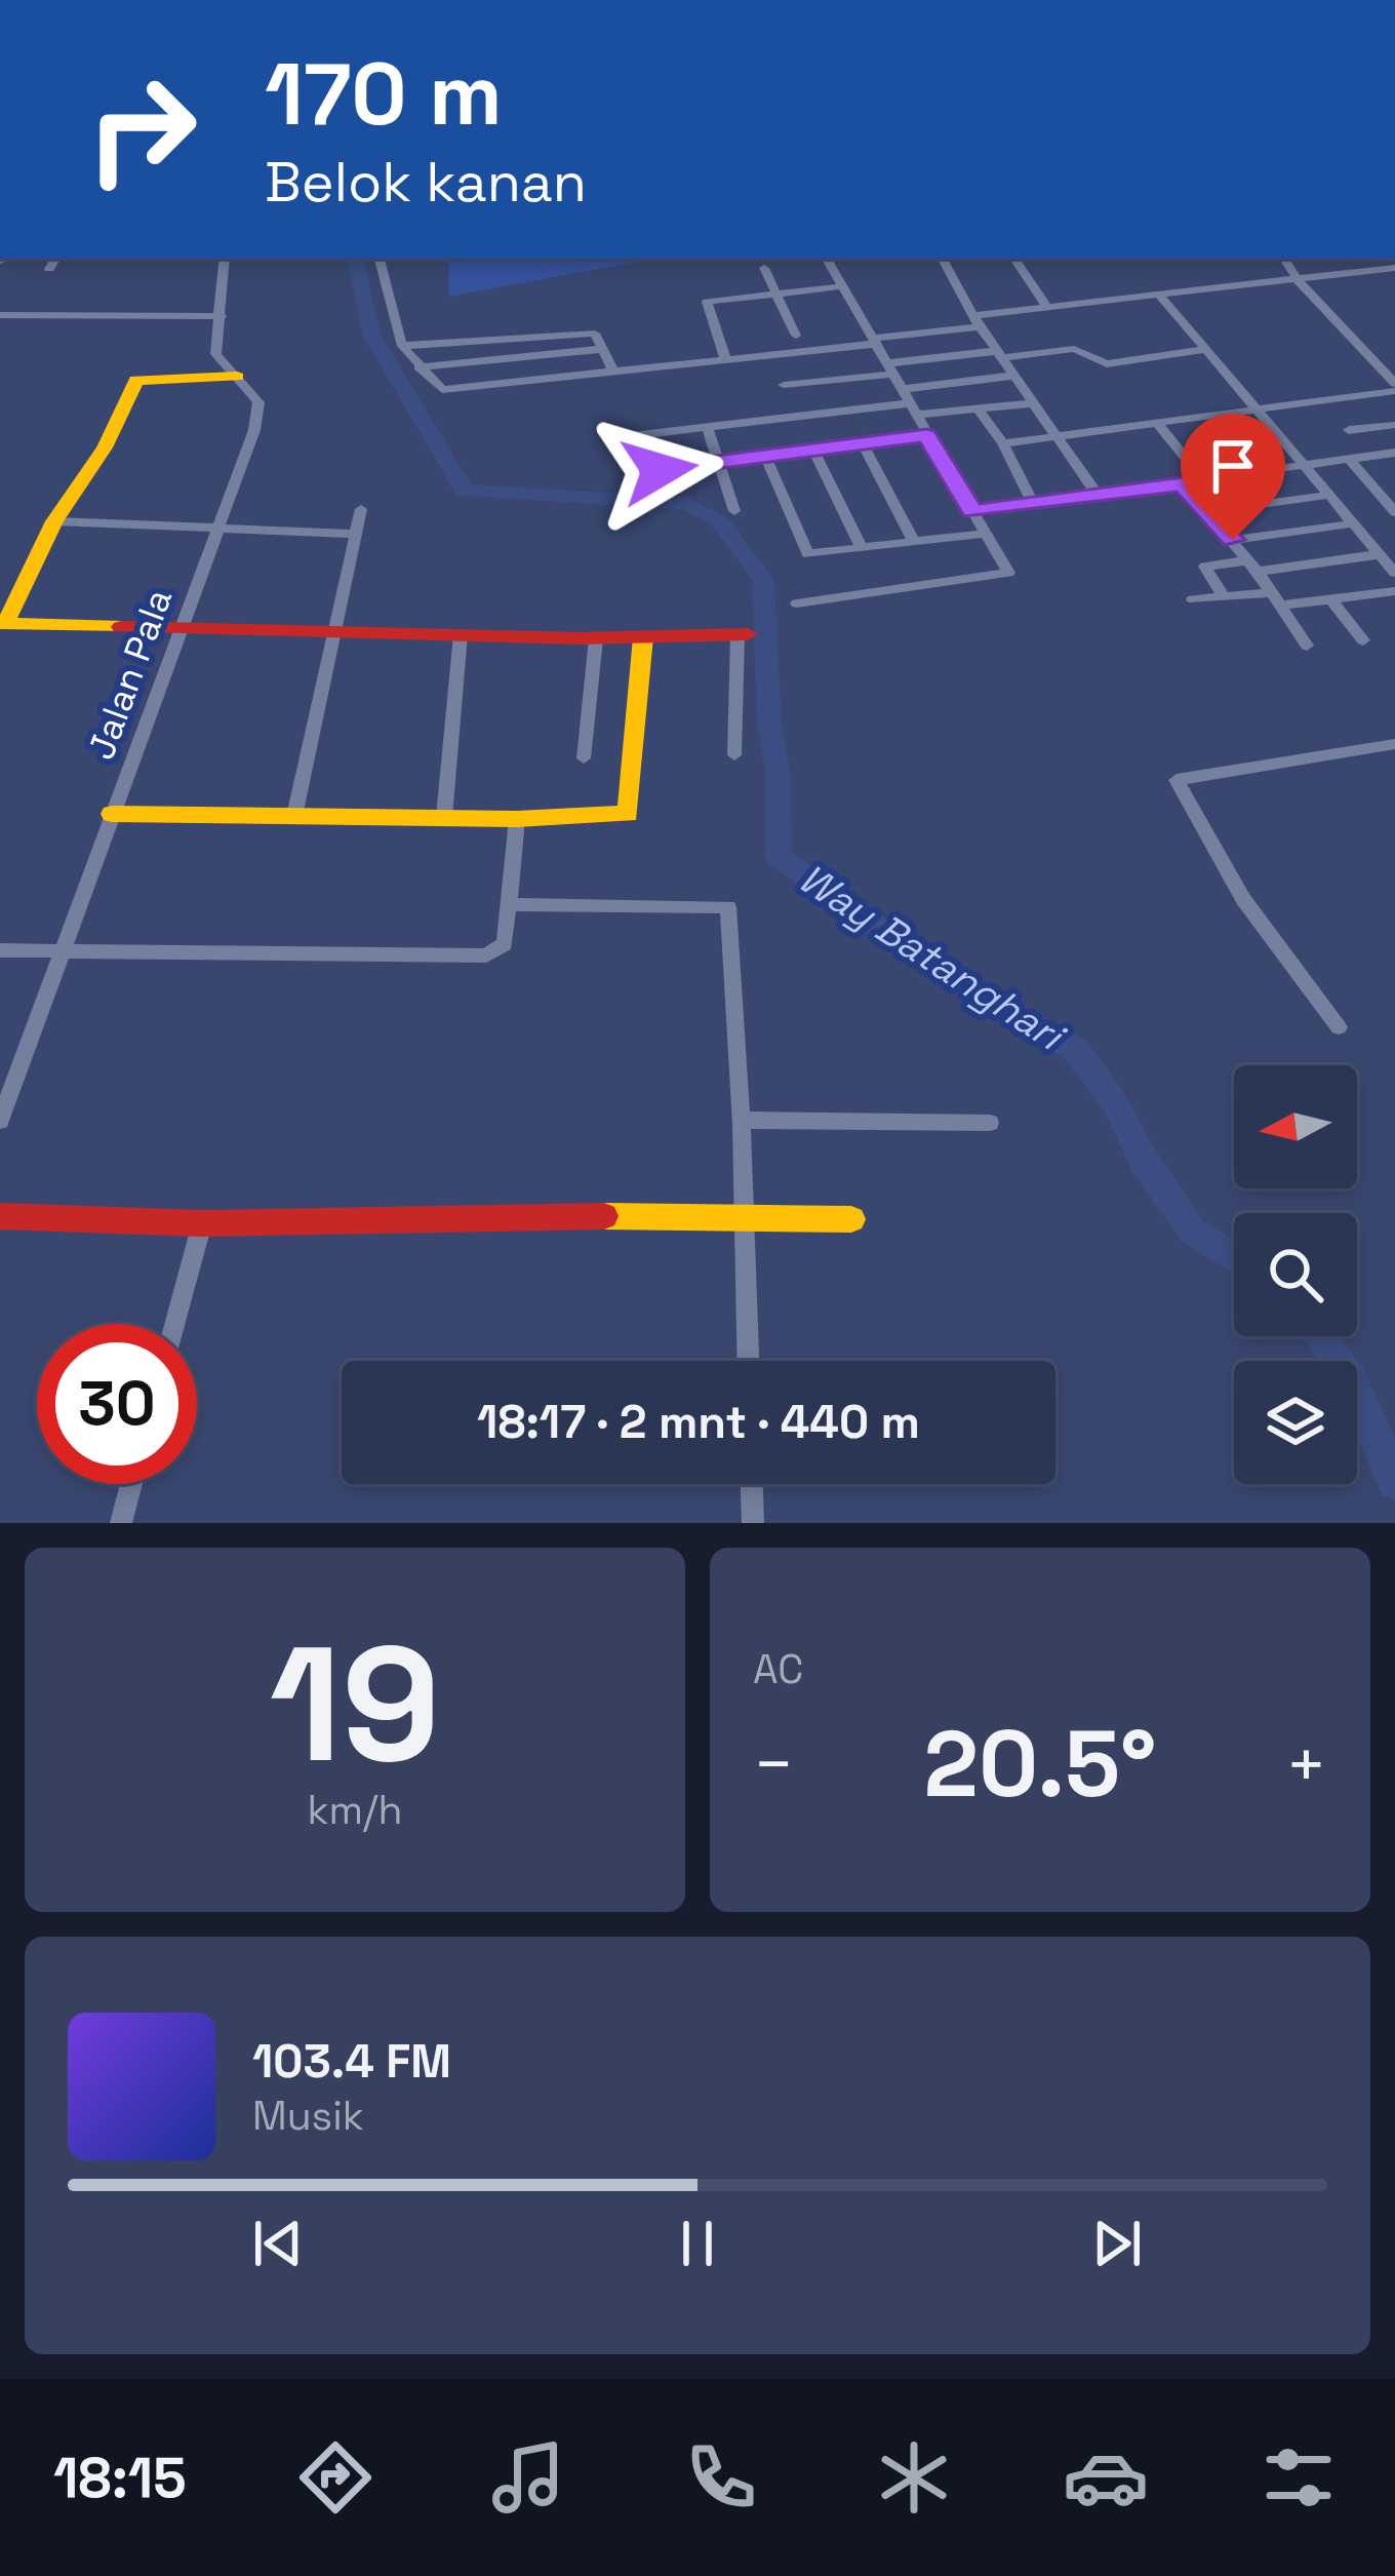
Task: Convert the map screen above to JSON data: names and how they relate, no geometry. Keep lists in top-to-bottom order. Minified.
{"streets":{"street":["Jalan Pala"]},"water":["Way Batanghari"],"north":"left","page":{"turn":["170 m","Belok kanan"],"limit":"30","trip":"18:17 · 2 mnt · 440 m","tile":[["19","km/h"],"AC"],"heat":["−","20.5°","+"],"song":["103.4 FM","Musik"],"tabs":"18:15"}}
